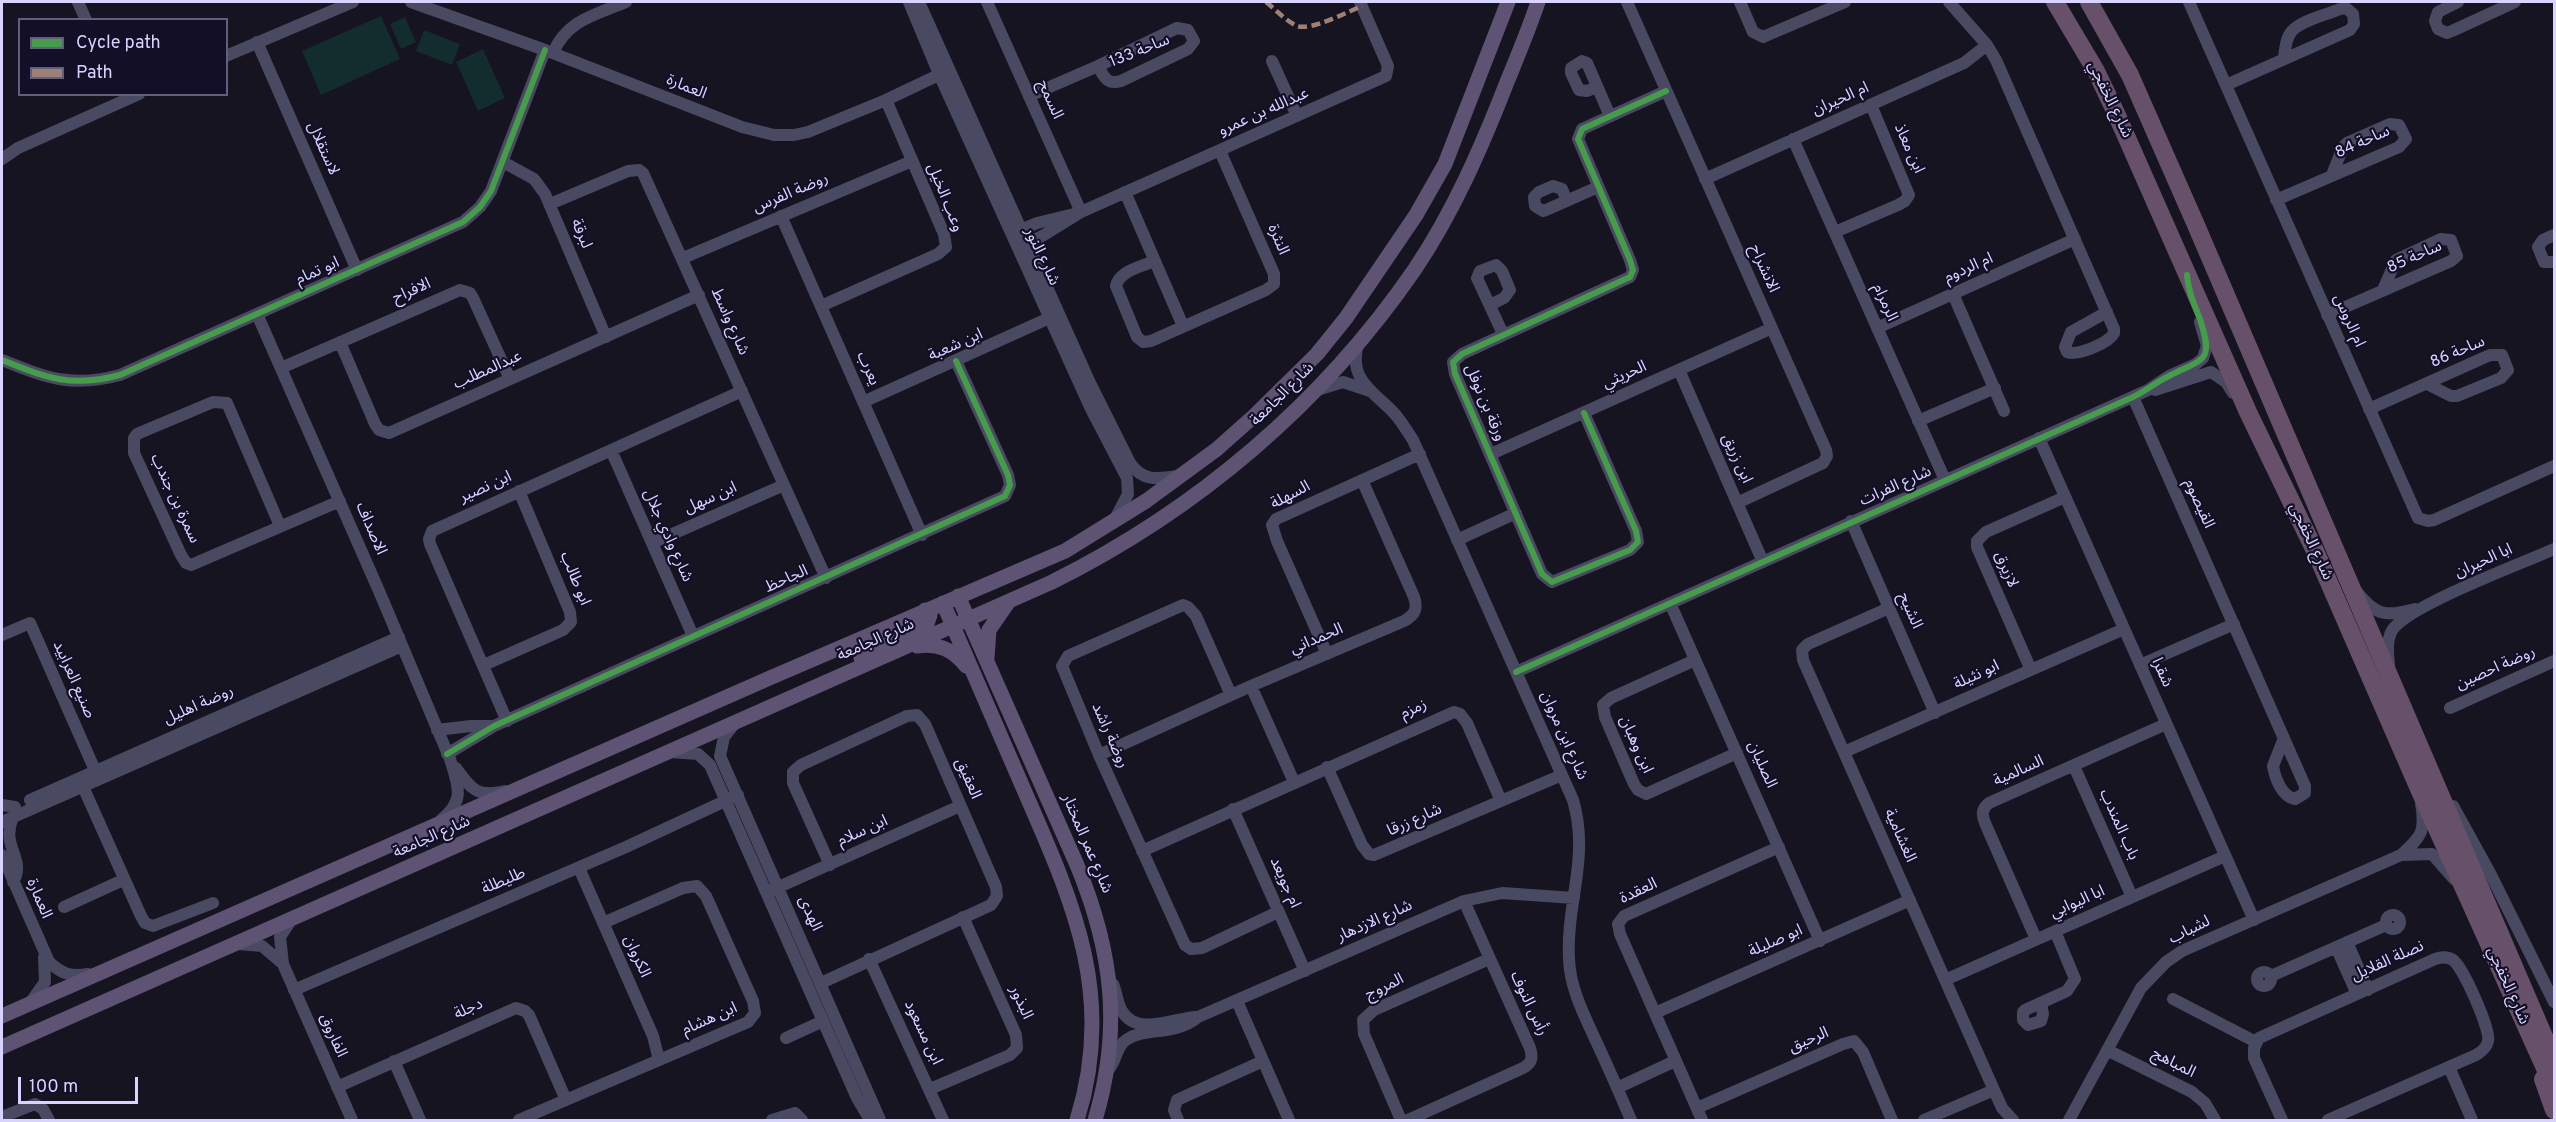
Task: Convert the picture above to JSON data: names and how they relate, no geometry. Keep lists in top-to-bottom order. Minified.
{"streets":{"highway":["شارع الخفجي"],"main road":["شارع الجامعة","شارع عمر المختار"],"street":["ساحة 133","العمارة","السمح","ام الحيران","عبدالله بن عمرو","ساحة 84","لاستقلال","ابن معاذ","روضة الفرس","وعب الخيل","لبرقة","النثرة","شارع النور","ساحة 85","الانشراح","ام الردوم","ابو تمام","الافراح","الرمرام","ام الروس","شارع واسط","ابن شعبة","ساحة 86","يعرب","عبدالمطلب","الحريثي","ورقة بن نوفل","ابن زريق","شارع الفرات","ابن نصير","السهلة","سمرة بن جندب","ابن سهل","القيصوم","الاصداف","شارع وادي جلال","ابا الحيران","لازيرق","ابو طالب","الجاحظ","الشيح","الحمداني","روضة احصين","شقرا","ابو نثيلة","صنيع العرابيد","روضة اهليل","زمزم","روضة راشد","شارع ابن مروان","ابن وهبان","الصليان","السالمية","العقيق","شارع زرقا","باب المندب","ابن سلام","الغشامية","طليطلة","ام جويعد","العقدة","ابا اليوابي","الهدى","شارع الازدهار","لشباب","ابو صليلة","الكروان","نصلة القلايل","المروج","البذور","رأس النوف","دجلة","ابن هشام","ابن مسعود","الفاروق","الرحيق","المباهج"]},"crossings":[["ساحة 133","السمح"],["العمارة","وعب الخيل"],["العمارة","شارع النور"],["العمارة","ابو تمام"],["العمارة","شارع الجامعة"],["السمح","عبدالله بن عمرو"],["ام الحيران","ابن معاذ"],["ام الحيران","الانشراح"],["ام الحيران","الرمرام"],["شارع الخفجي","شارع الفرات"],["شارع الخفجي","ابا الحيران"],["شارع الخفجي","لشباب"],["عبدالله بن عمرو","النثرة"],["عبدالله بن عمرو","شارع النور"],["ساحة 84","ام الروس"],["لاستقلال","ابو تمام"],["ابن معاذ","الرمرام"],["روضة الفرس","وعب الخيل"],["روضة الفرس","شارع واسط"],["روضة الفرس","يعرب"],["وعب الخيل","يعرب"],["لبرقة","ابو تمام"],["لبرقة","شارع واسط"],["لبرقة","عبدالمطلب"],["شارع النور","ابن شعبة"],["شارع النور","شارع الجامعة"],["ساحة 85","ام الروس"],["الانشراح","الحريثي"],["الانشراح","ورقة بن نوفل"],["الانشراح","ابن زريق"],["ام الردوم","الرمرام"],["ابو تمام","الاصداف"],["الافراح","عبدالمطلب"],["الافراح","الاصداف"],["الرمرام","شارع الفرات"],["ام الروس","ساحة 86"],["شارع واسط","عبدالمطلب"],["شارع واسط","ابن نصير"],["شارع واسط","ابن سهل"],["شارع واسط","الجاحظ"],["ابن شعبة","يعرب"],["ابن شعبة","الجاحظ"],["يعرب","الجاحظ"],["الحريثي","ورقة بن نوفل"],["الحريثي","ابن زريق"],["شارع الجامعة","الاصداف"],["شارع الجامعة","شارع ابن مروان"],["شارع الجامعة","شارع عمر المختار"],["شارع الجامعة","الهدى"],["شارع الجامعة","الفاروق"],["ابن زريق","شارع الفرات"],["شارع الفرات","القيصوم"],["شارع الفرات","الشيح"],["شارع الفرات","شقرا"],["شارع الفرات","شارع ابن مروان"],["شارع الفرات","الصليان"],["ابن نصير","شارع وادي جلال"],["ابن نصير","ابو طالب"],["ابن نصير","الجاحظ"],["السهلة","الحمداني"],["السهلة","شارع ابن مروان"],["سمرة بن جندب","الاصداف"],["ابن سهل","شارع وادي جلال"],["الاصداف","الجاحظ"],["الاصداف","روضة اهليل"],["شارع وادي جلال","الجاحظ"],["لازيرق","شقرا"],["لازيرق","ابو نثيلة"],["الشيح","ابو نثيلة"],["الشيح","الغشامية"],["الحمداني","روضة راشد"],["شقرا","ابو نثيلة"],["شقرا","السالمية"],["شقرا","ابا اليوابي"],["شقرا","لشباب"],["ابو نثيلة","الغشامية"],["صنيع العرابيد","روضة اهليل"],["زمزم","روضة راشد"],["زمزم","شارع زرقا"],["زمزم","ام جويعد"],["روضة راشد","ام جويعد"],["شارع ابن مروان","شارع زرقا"],["شارع ابن مروان","شارع الازدهار"],["ابن وهبان","الصليان"],["الصليان","العقدة"],["الصليان","ابو صليلة"],["السالمية","باب المندب"],["السالمية","ابا اليوابي"],["العقيق","ابن سلام"],["العقيق","الهدى"],["العقيق","البذور"],["العقيق","ابن مسعود"],["باب المندب","ابا اليوابي"],["ابن سلام","الهدى"],["الغشامية","ابا اليوابي"],["الغشامية","ابو صليلة"],["شارع عمر المختار","شارع الازدهار"],["طليطلة","الهدى"],["طليطلة","الكروان"],["طليطلة","الفاروق"],["ام جويعد","شارع الازدهار"],["العقدة","ابو صليلة"],["العقدة","الرحيق"],["شارع الازدهار","رأس النوف"],["لشباب","المباهج"],["الكروان","ابن هشام"],["المروج","رأس النوف"],["البذور","ابن مسعود"],["دجلة","ابن هشام"],["دجلة","الفاروق"]],"legend":["Cycle path","Path"],"scale_bar":"100 m"}
